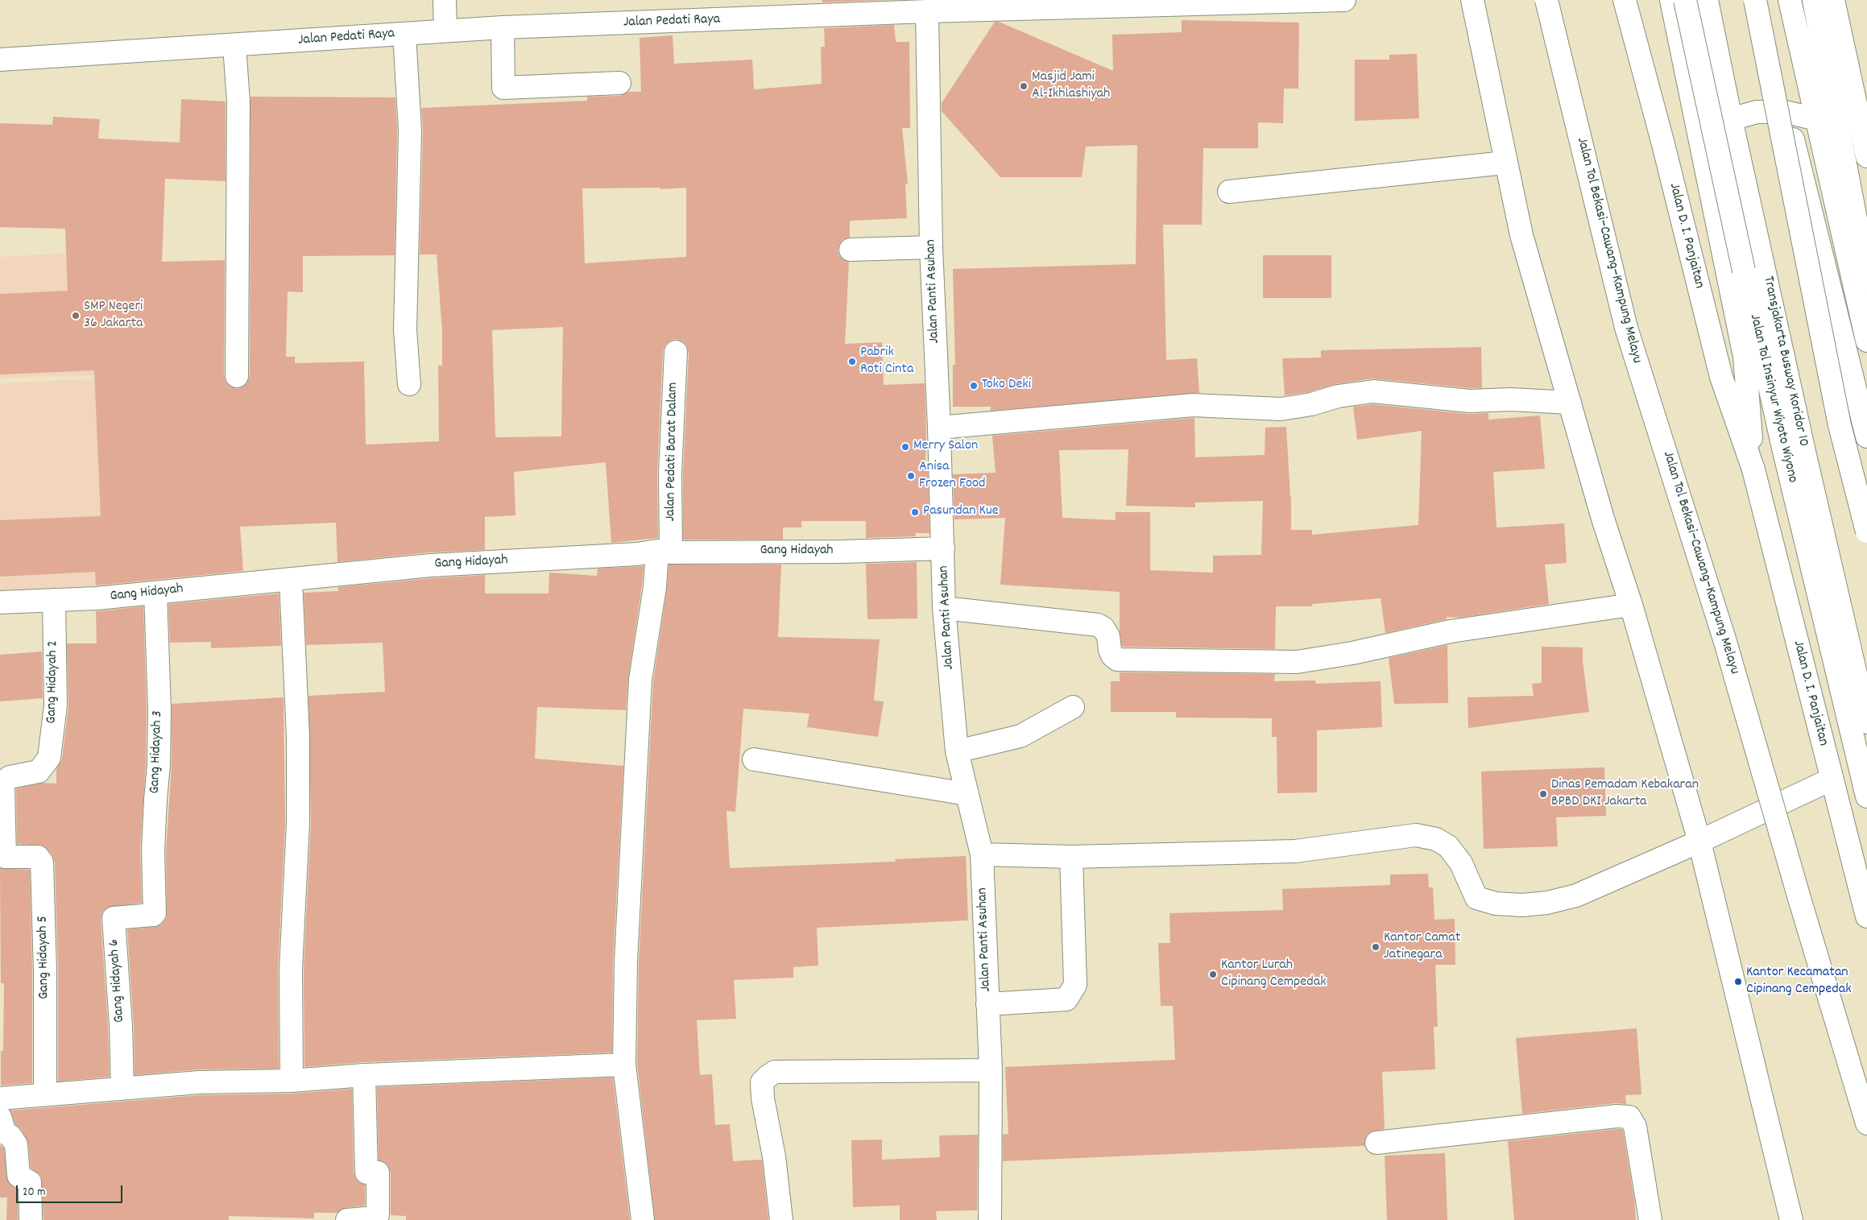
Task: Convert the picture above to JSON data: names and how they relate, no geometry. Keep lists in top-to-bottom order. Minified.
{"streets":{"main road":["Jalan Pedati Raya","Jalan D. I. Panjaitan","Jalan Tol Bekasi–Cawang–Kampung Melayu","Jalan Panti Asuhan","Transjakarta Busway Koridor 10","Jalan Tol Insinyur Wiyoto Wiyono","Jalan Pedati Barat Dalam","Gang Hidayah","Gang Hidayah 2","Gang Hidayah 3","Gang Hidayah 5","Gang Hidayah 6"]},"crossings":[["Jalan Pedati Raya","Jalan Panti Asuhan"],["Jalan Panti Asuhan","Gang Hidayah"],["Jalan Pedati Barat Dalam","Gang Hidayah"],["Gang Hidayah","Gang Hidayah 2"],["Gang Hidayah","Gang Hidayah 3"],["Gang Hidayah 2","Gang Hidayah 5"],["Gang Hidayah 3","Gang Hidayah 6"]],"places":["Masjid Jami Al-Ikhlashiyah","SMP Negeri 36 Jakarta","Pabrik Roti Cinta","Toko Deki","Merry Salon","Anisa Frozen Food","Pasundan Kue","Dinas Pemadam Kebakaran BPBD DKI Jakarta","Kantor Camat Jatinegara","Kantor Lurah Cipinang Cempedak","Kantor Kecamatan Cipinang Cempedak"],"scale_bar":"20 m"}
